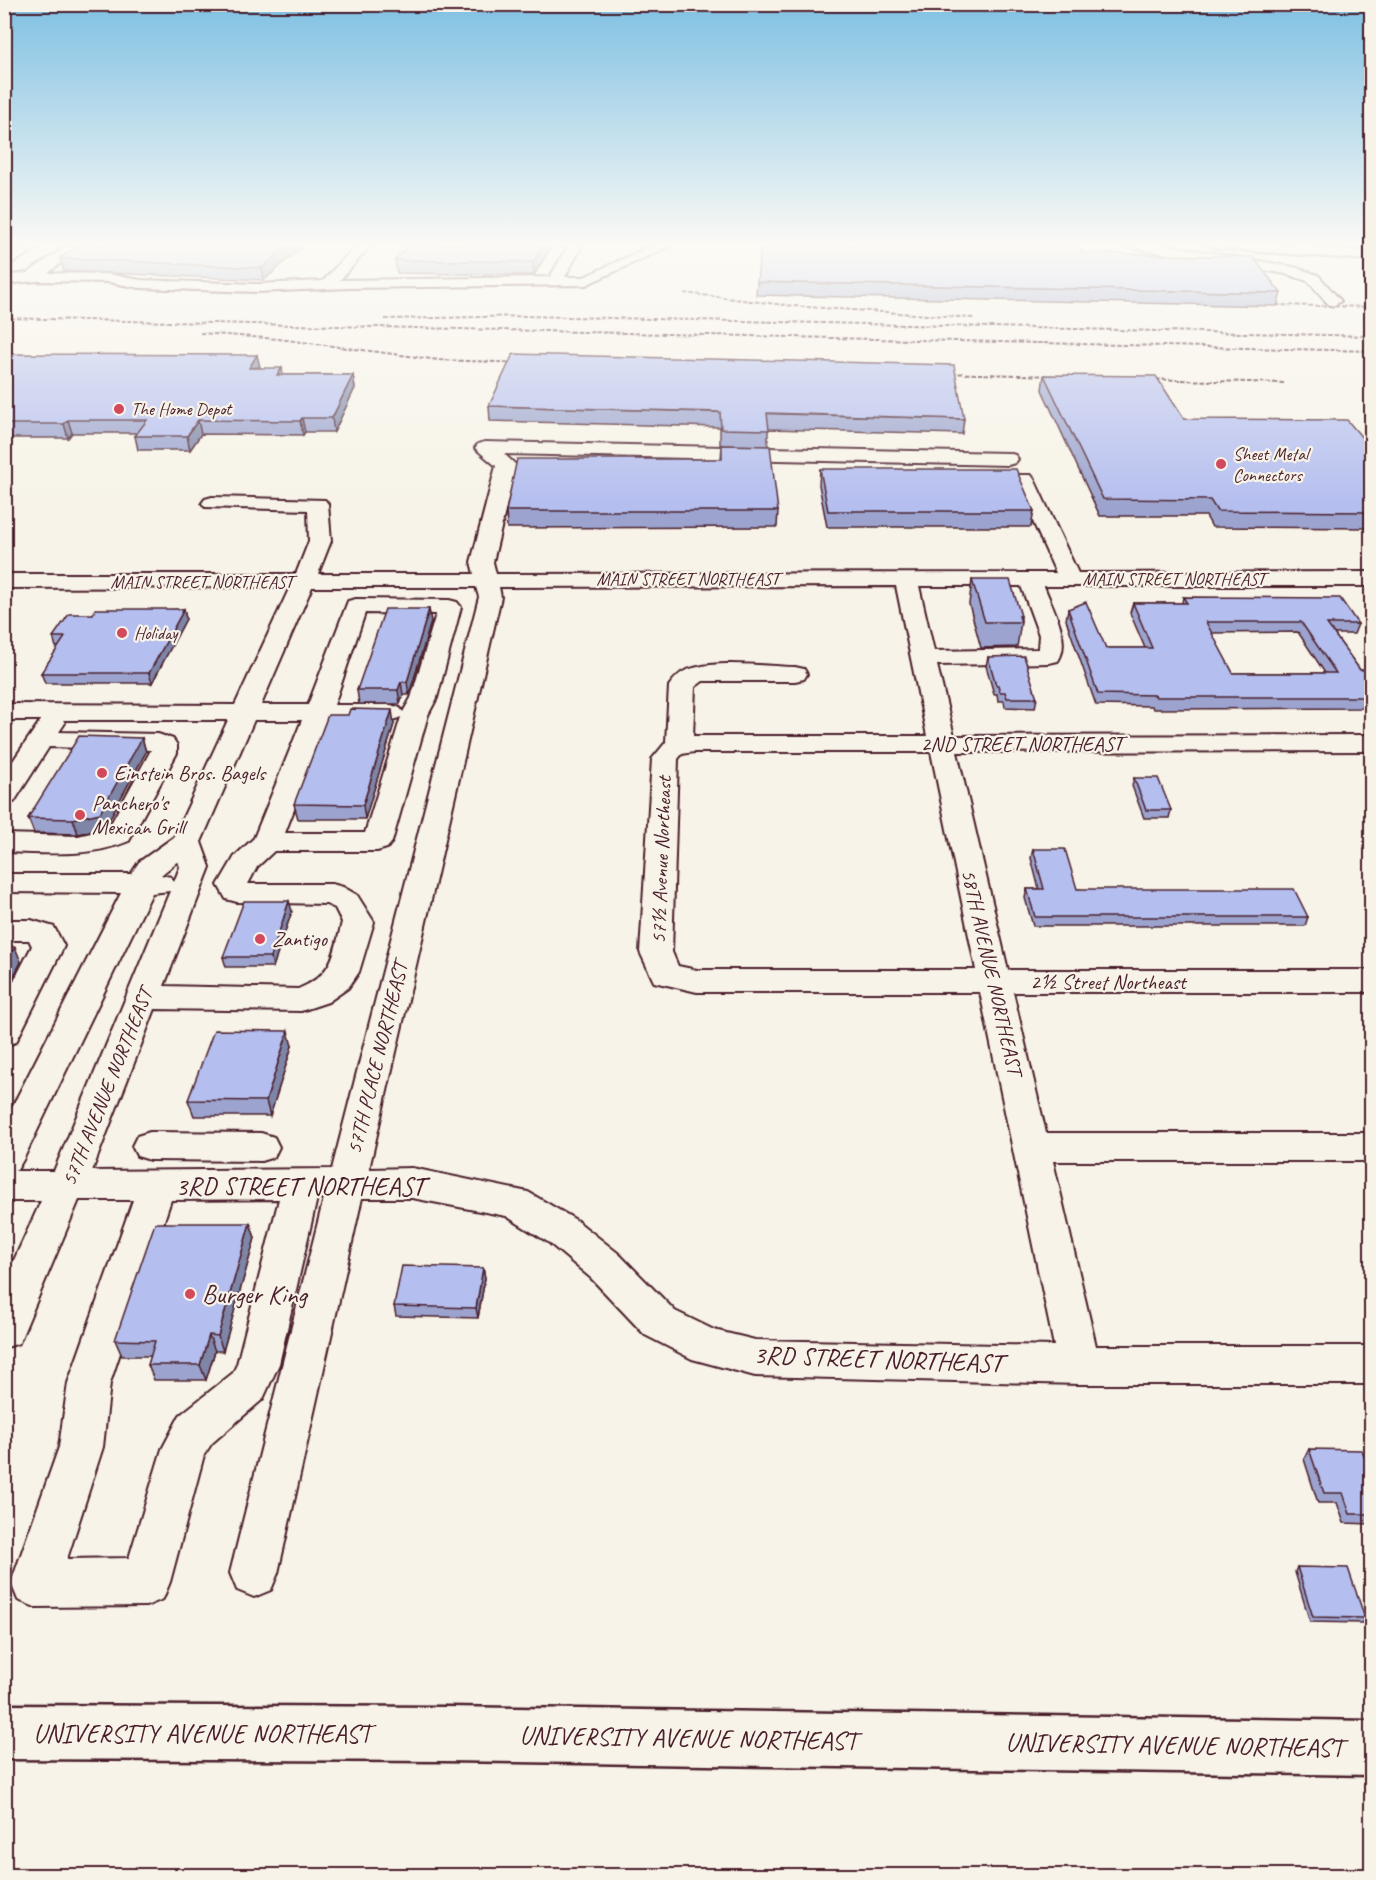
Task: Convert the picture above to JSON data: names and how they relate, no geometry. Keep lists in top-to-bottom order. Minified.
{"streets":{"main road":["UNIVERSITY AVENUE NORTHEAST"],"street":["MAIN STREET NORTHEAST","2ND STREET NORTHEAST","57½ Avenue Northeast","58TH AVENUE NORTHEAST","2½ Street Northeast","57TH PLACE NORTHEAST","57TH AVENUE NORTHEAST","3RD STREET NORTHEAST"]},"crossings":[["MAIN STREET NORTHEAST","58TH AVENUE NORTHEAST"],["MAIN STREET NORTHEAST","57TH PLACE NORTHEAST"],["2ND STREET NORTHEAST","57½ Avenue Northeast"],["2ND STREET NORTHEAST","58TH AVENUE NORTHEAST"],["57½ Avenue Northeast","2½ Street Northeast"],["58TH AVENUE NORTHEAST","2½ Street Northeast"],["58TH AVENUE NORTHEAST","3RD STREET NORTHEAST"],["57TH PLACE NORTHEAST","3RD STREET NORTHEAST"],["57TH AVENUE NORTHEAST","3RD STREET NORTHEAST"]],"places":["The Home Depot","Sheet Metal Connectors","Holiday","Einstein Bros. Bagels","Panchero's Mexican Grill","Zantigo","Burger King"]}
